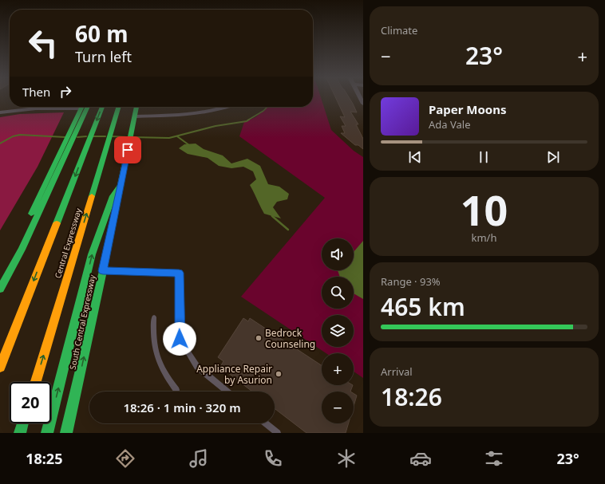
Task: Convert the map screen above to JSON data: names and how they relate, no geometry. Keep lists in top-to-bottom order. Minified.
{"streets":{"main road":["Central Expressway","South Central Expressway"]},"places":["Bedrock Counseling","Appliance Repair by Asurion"],"page":{"tile":["Climate",["10","km/h"],["Range · 93%","465 km"],["Arrival","18:26"]],"turn":["60 m","Turn left"],"heat":["−","23°","+"],"then":"Then","song":["Paper Moons","Ada Vale"],"map_buttons":["+","−"],"limit":"20","trip":"18:26 · 1 min · 320 m","tabs":["18:25","23°"]}}
